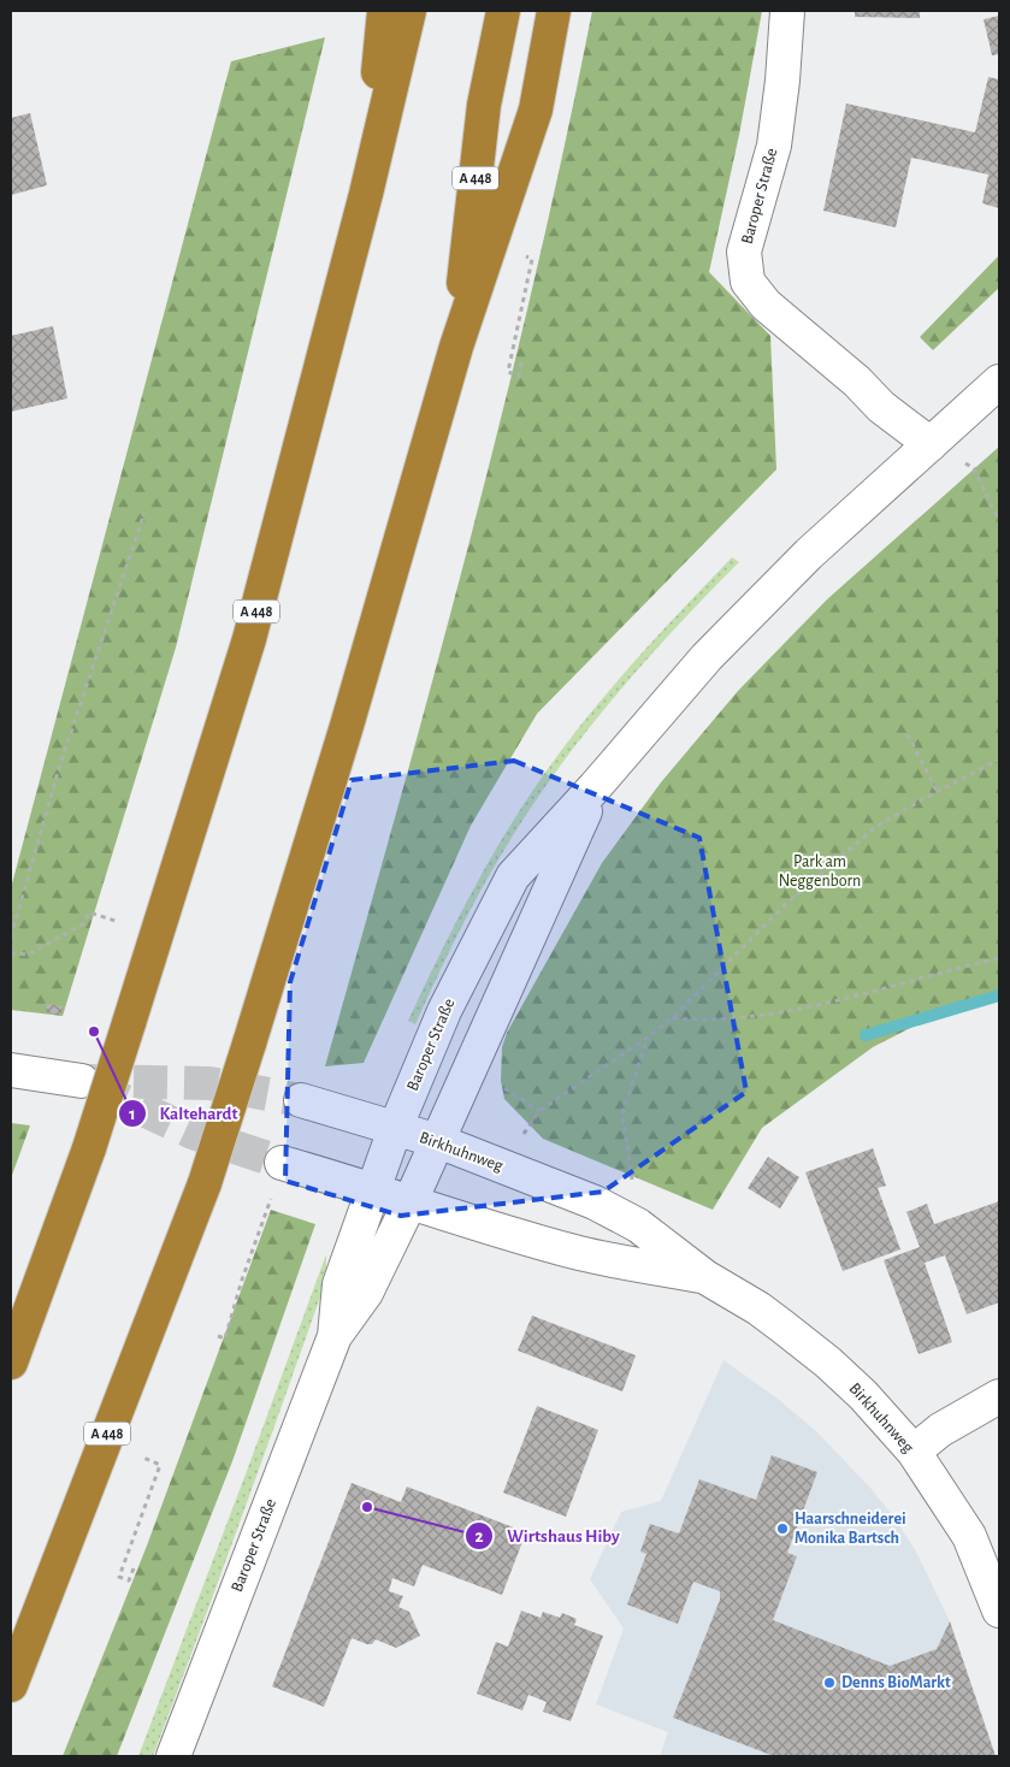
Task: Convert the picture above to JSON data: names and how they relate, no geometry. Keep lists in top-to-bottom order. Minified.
{"streets":{"highway":["A 448"],"street":["Baroper Straße","Birkhuhnweg"]},"crossings":[["Baroper Straße","Birkhuhnweg"]],"parks":["Park am Neggenborn"],"places":["Kaltehardt","Wirtshaus Hiby","Haarschneiderei Monika Bartsch","Denns BioMarkt"]}
